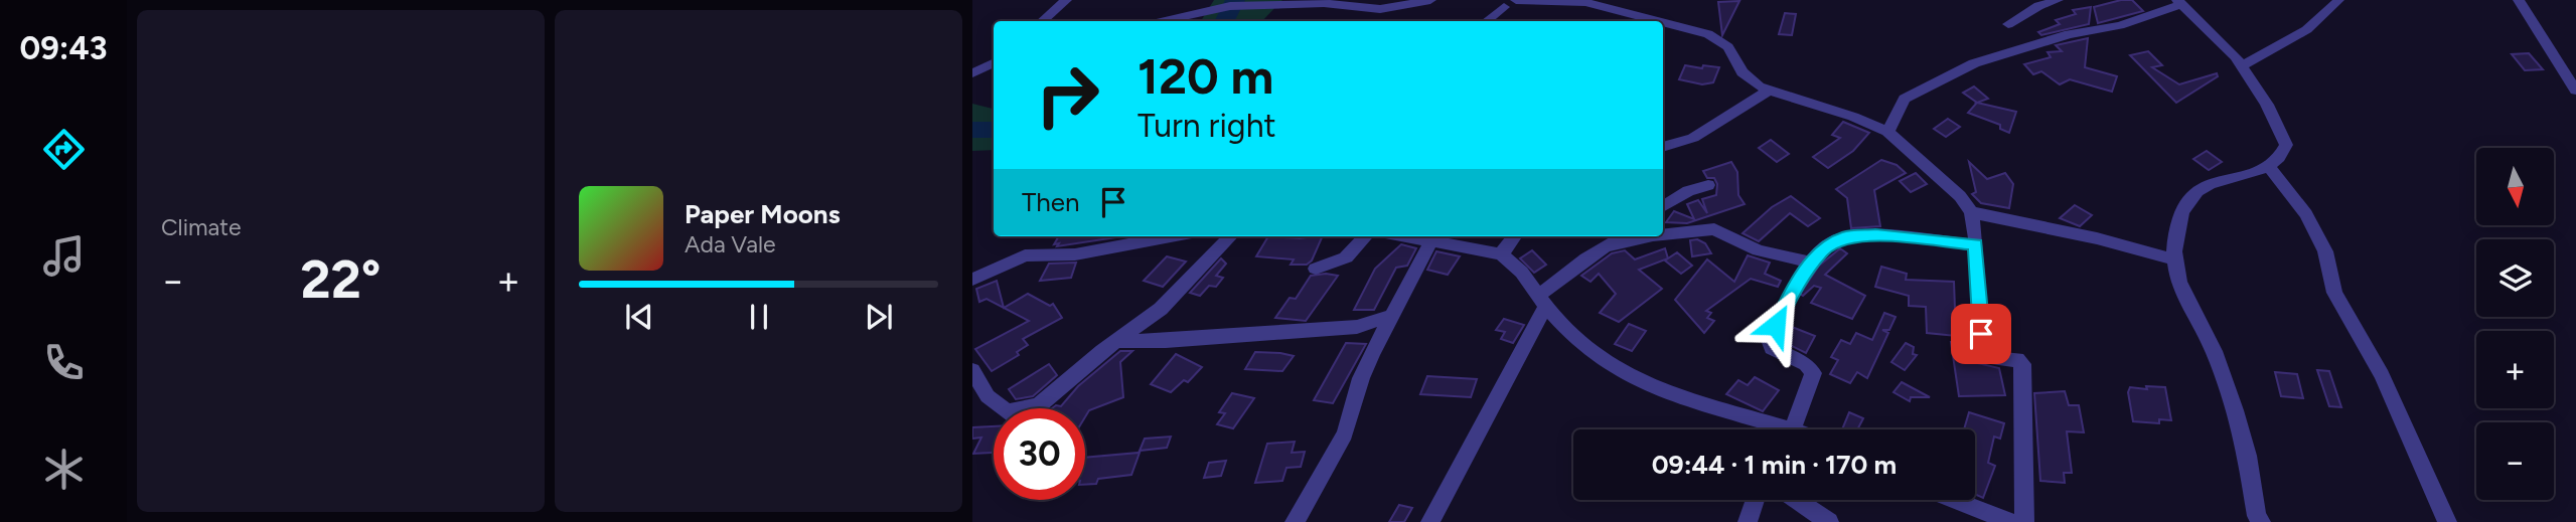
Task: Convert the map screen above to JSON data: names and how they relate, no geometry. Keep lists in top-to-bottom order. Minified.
{"north":"bottom","page":{"tabs":"09:43","tile":"Climate","turn":["120 m","Turn right"],"map_buttons":["+","−"],"then":"Then","song":["Paper Moons","Ada Vale"],"heat":["−","22°","+"],"limit":"30","trip":"09:44 · 1 min · 170 m"}}
